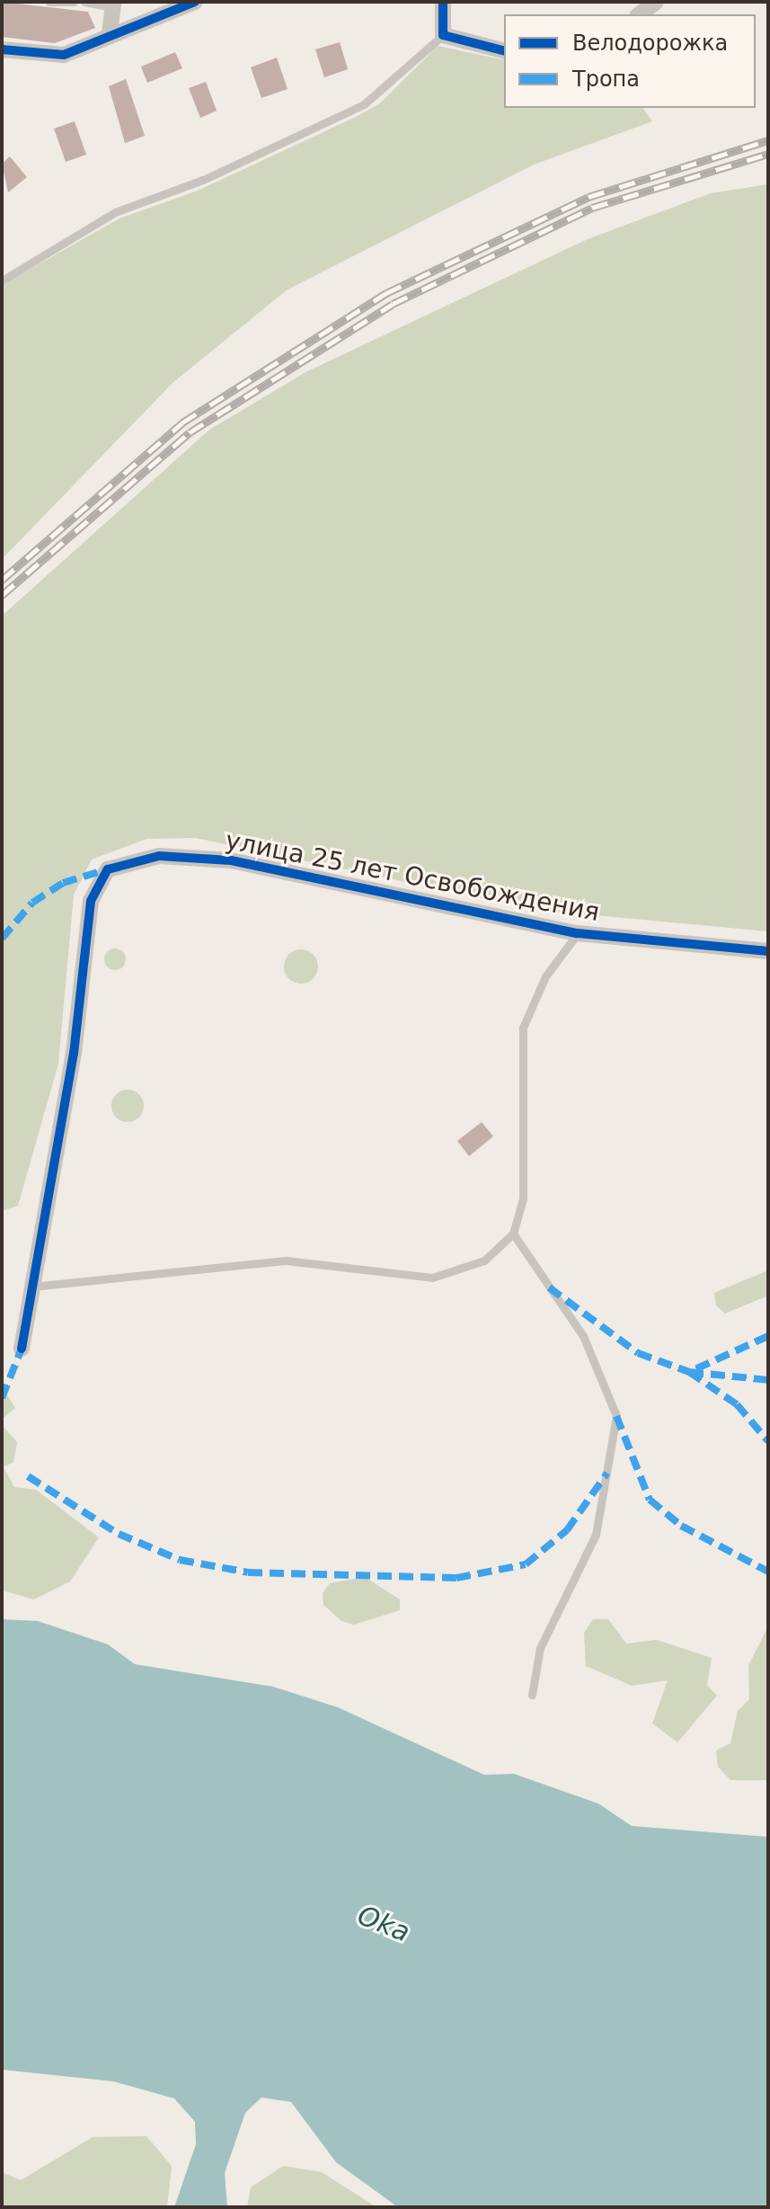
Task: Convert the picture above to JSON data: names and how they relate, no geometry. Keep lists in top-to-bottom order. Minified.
{"streets":{"street":["улица 25 лет Освобождения"]},"water":["Oka"],"legend":["Велодорожка","Тропа"]}
